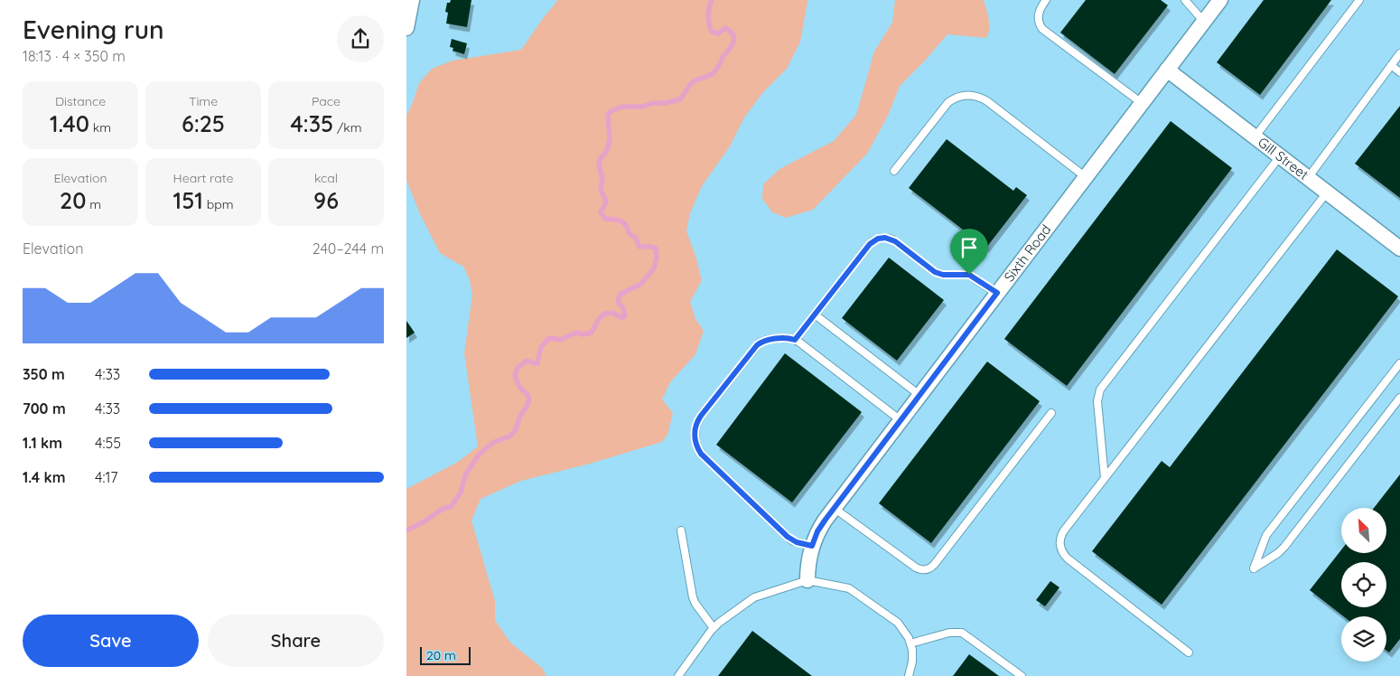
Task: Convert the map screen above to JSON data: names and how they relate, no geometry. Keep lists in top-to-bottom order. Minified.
{"streets":{"street":["Gill Street","Sixth Road"]},"crossings":[["Gill Street","Sixth Road"]],"scale_bar":"20 m","north":"top left","page":{"heading":["Evening run","18:13 · 4 × 350 m"],"stats":[["Distance","1.40 km"],["Time","6:25"],["Pace","4:35 /km"],["Elevation","20 m"],["Heart rate","151 bpm"],["kcal","96"]],"chart":["Elevation","240–244 m"],"list":[{"name":"350 m","note":"4:33"},{"name":"700 m","note":"4:33"},{"name":"1.1 km","note":"4:55"},{"name":"1.4 km","note":"4:17"}],"buttons":["Save","Share"],"scale":"20 m"}}
